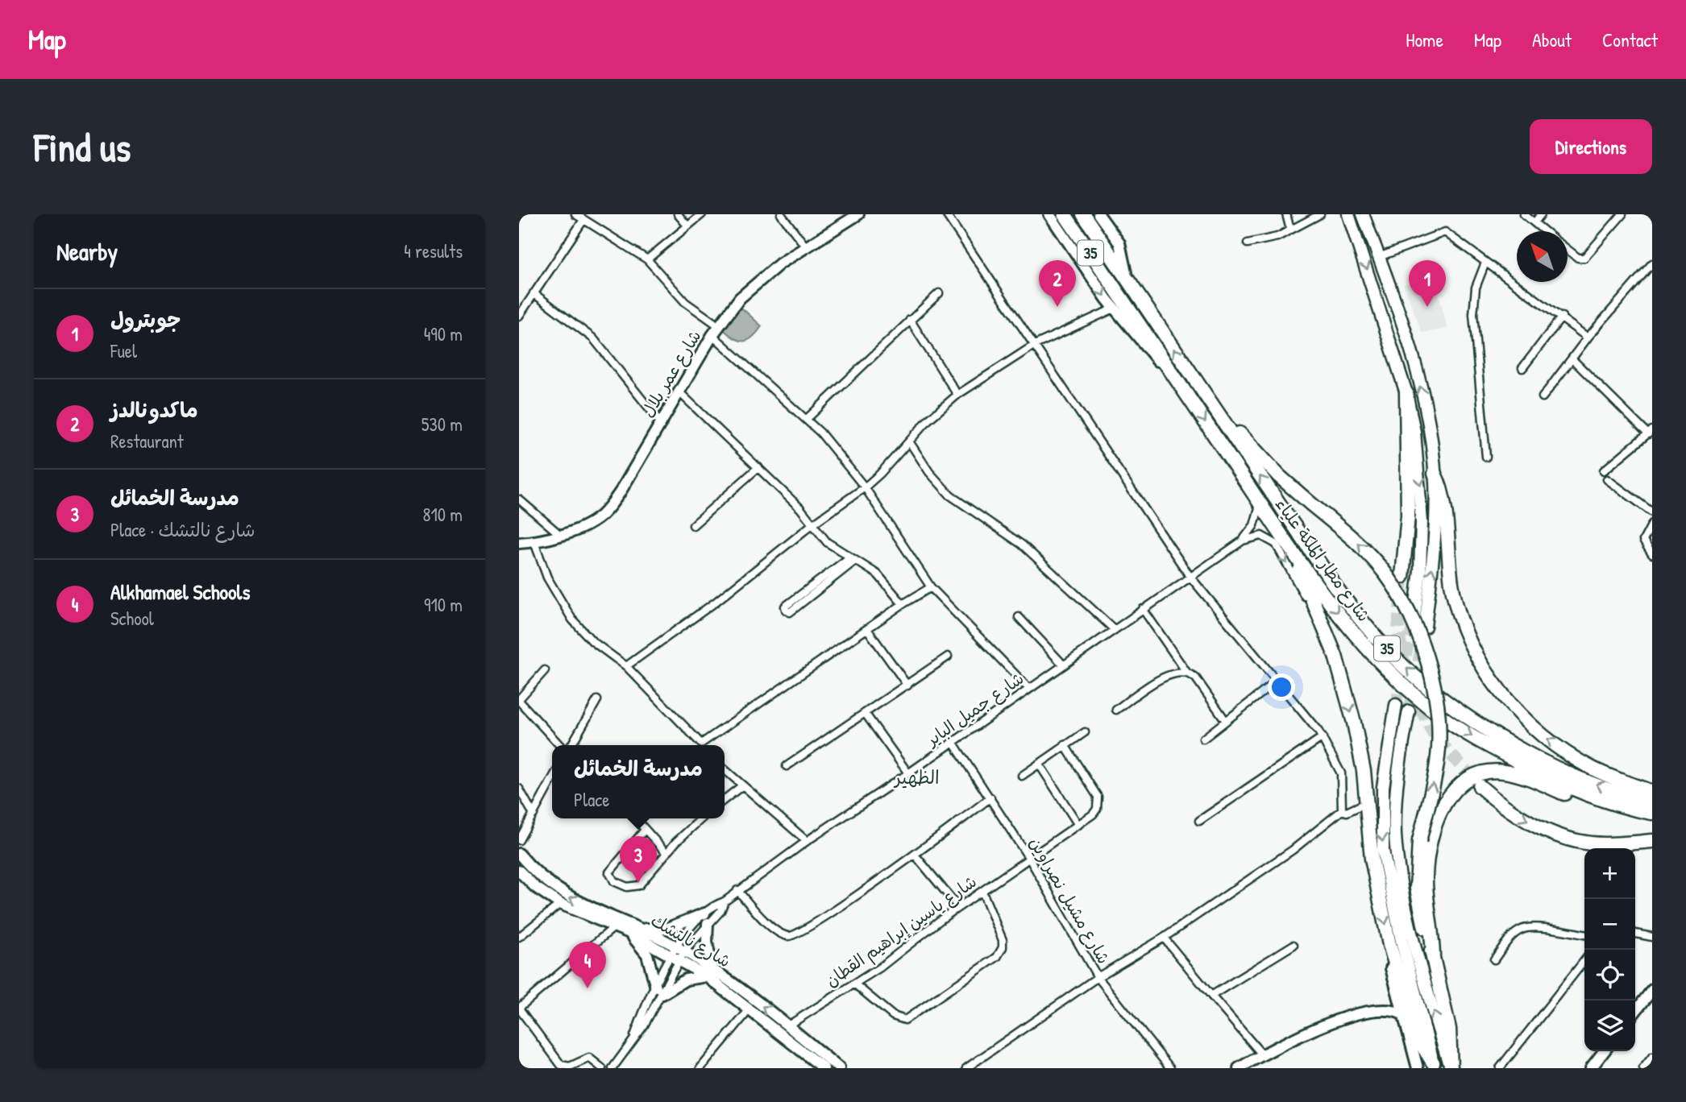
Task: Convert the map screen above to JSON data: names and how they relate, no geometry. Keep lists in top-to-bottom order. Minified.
{"streets":{"highway":["35","شارع مطار الملكة علياء"],"street":["شارع عمر بلال","شارع جميل الباير","شارع مشيل نصراوين","شارع ياسين إبراهيم القطان","شارع نالتشك"]},"crossings":[["شارع مطار الملكة علياء","شارع جميل الباير"],["شارع جميل الباير","شارع مشيل نصراوين"],["شارع جميل الباير","شارع نالتشك"],["شارع مشيل نصراوين","شارع ياسين إبراهيم القطان"],["شارع ياسين إبراهيم القطان","شارع نالتشك"]],"districts":["الظهير"],"north":"top left","page":{"header":"Map","nav":["Home","Map","About","Contact"],"buttons":"Directions","title":"Find us","heading":["Nearby","4 results"],"pins":["1","2","3","4"],"list":[{"mark":"1","name":"جوبترول","note":"Fuel","value":"490 m"},{"mark":"2","name":"ماكدونالدز","note":"Restaurant","value":"530 m"},{"mark":"3","name":"مدرسة الخمائل","note":"Place · شارع نالتشك","value":"810 m"},{"mark":"4","name":"Alkhamael Schools","note":"School","value":"910 m"}],"popup":["مدرسة الخمائل","Place"],"map_buttons":["+","−"]}}
